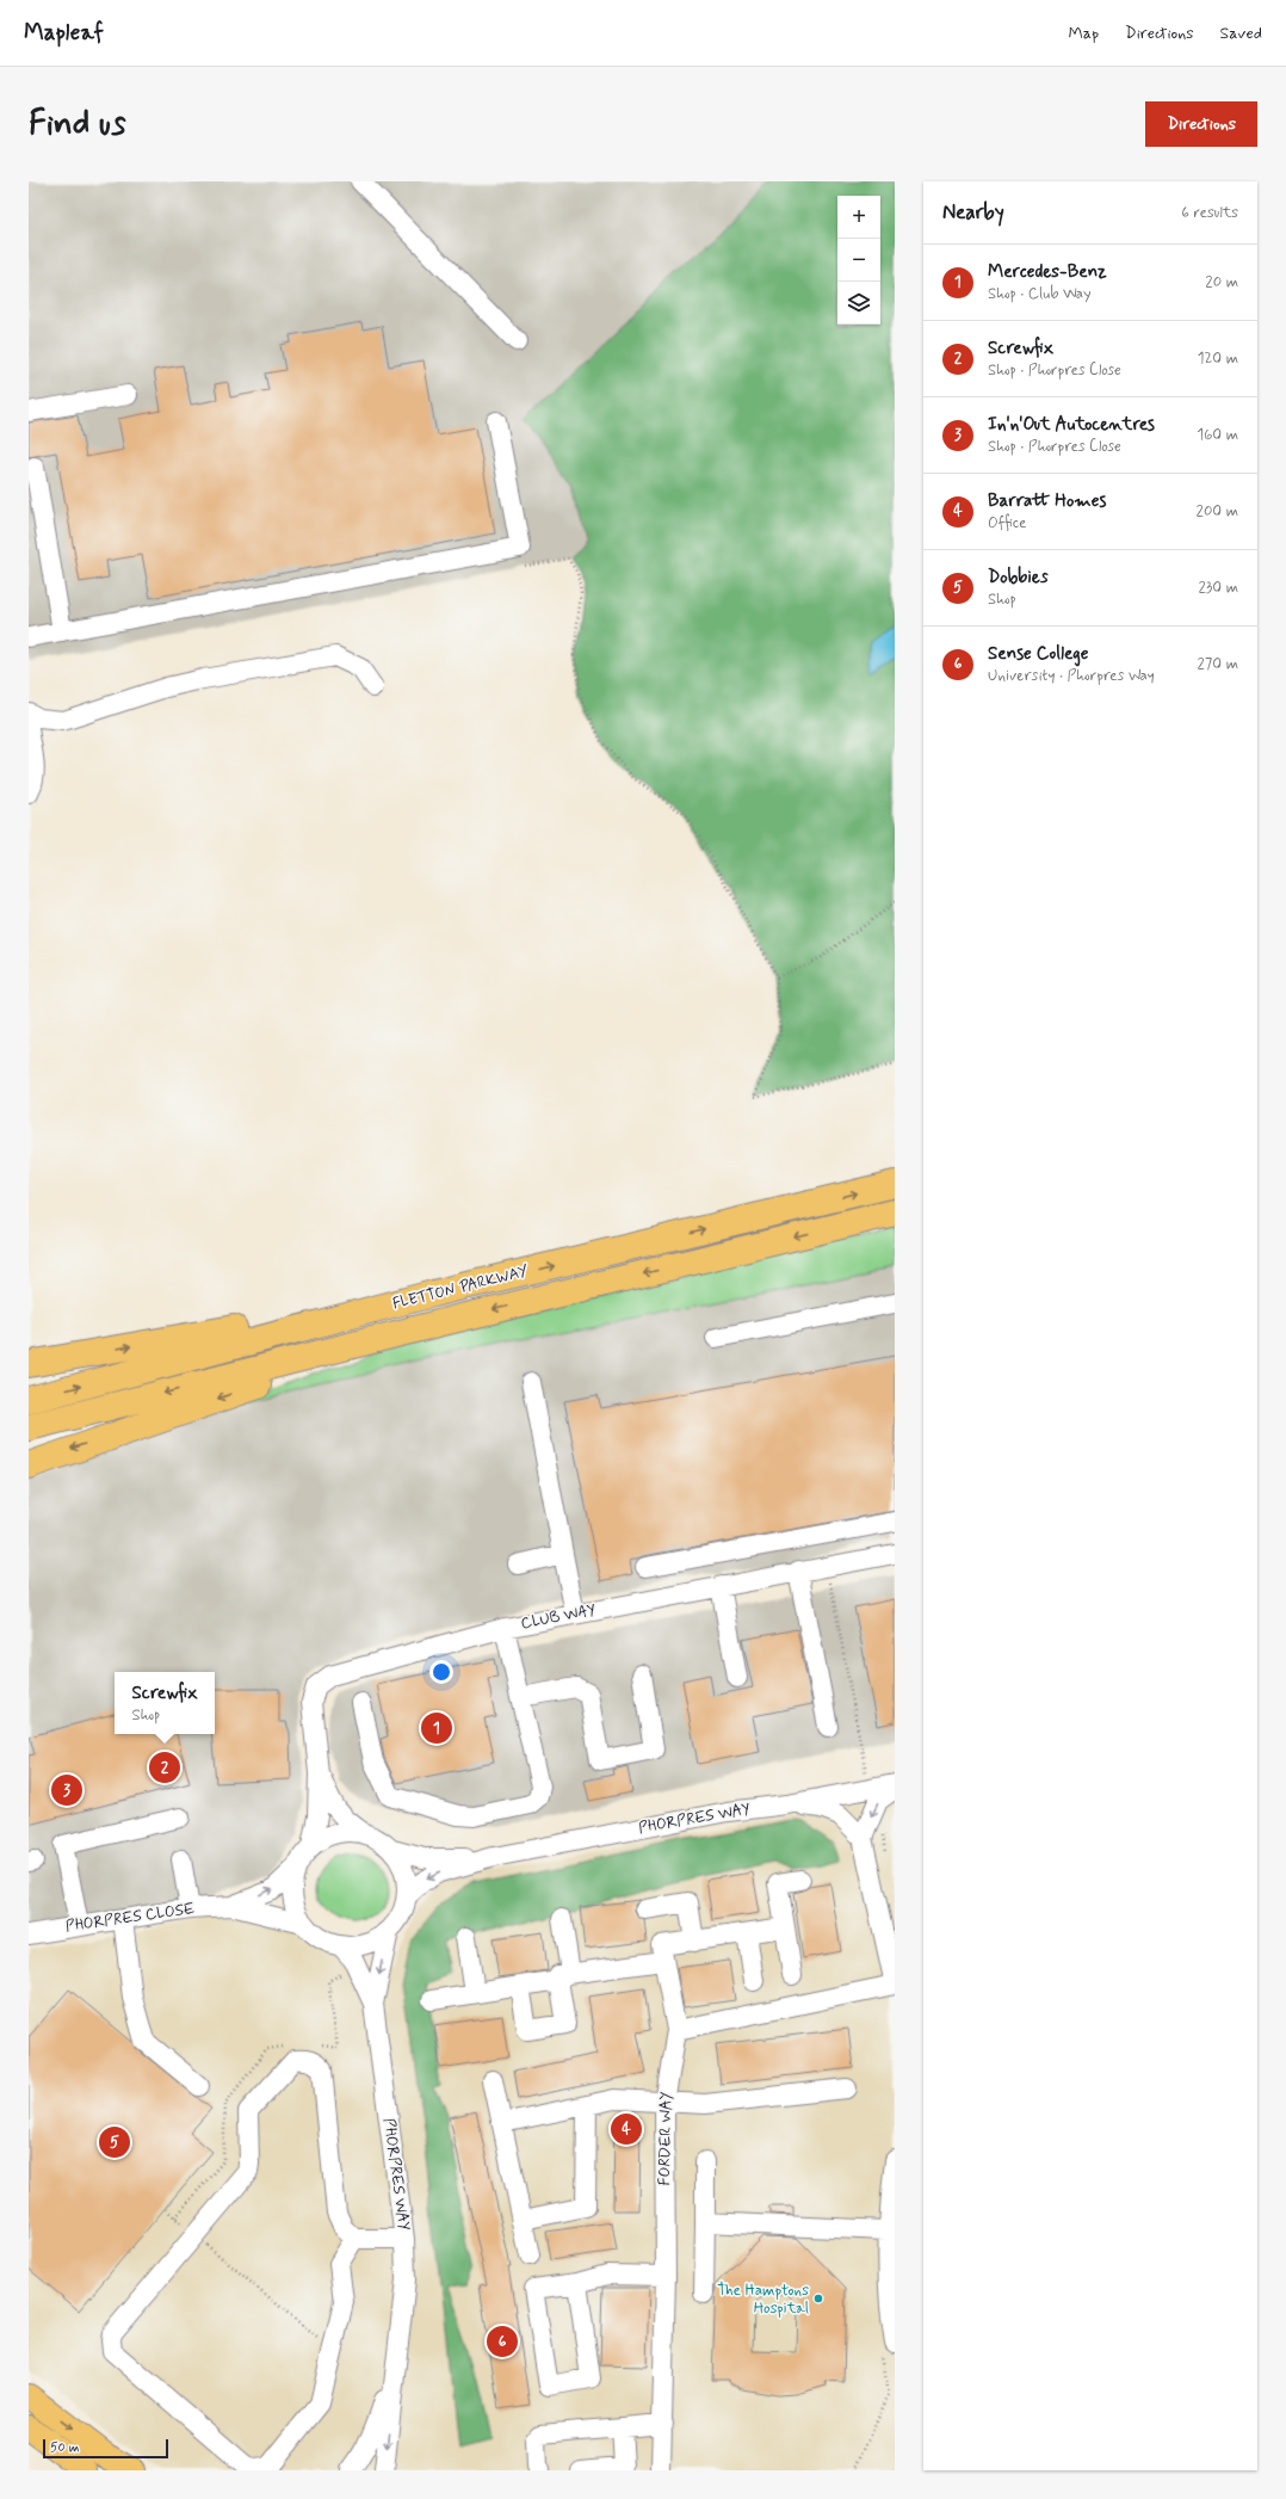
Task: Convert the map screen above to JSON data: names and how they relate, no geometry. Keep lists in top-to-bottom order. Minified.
{"streets":{"highway":["FLETTON PARKWAY"],"street":["CLUB WAY","PHORPRES WAY","PHORPRES CLOSE","FORDER WAY"]},"crossings":[["CLUB WAY","PHORPRES WAY"],["CLUB WAY","PHORPRES CLOSE"],["PHORPRES WAY","PHORPRES CLOSE"]],"places":["The Hamptons Hospital"],"scale_bar":"50 m","page":{"header":"Mapleaf","nav":["Map","Directions","Saved"],"buttons":"Directions","title":"Find us","heading":["Nearby","6 results"],"map_buttons":["+","−"],"list":[{"mark":"1","name":"Mercedes-Benz","note":"Shop · Club Way","value":"20 m"},{"mark":"2","name":"Screwfix","note":"Shop · Phorpres Close","value":"120 m"},{"mark":"3","name":"In'n'Out Autocentres","note":"Shop · Phorpres Close","value":"160 m"},{"mark":"4","name":"Barratt Homes","note":"Office","value":"200 m"},{"mark":"5","name":"Dobbies","note":"Shop","value":"230 m"},{"mark":"6","name":"Sense College","note":"University · Phorpres Way","value":"270 m"}],"popup":["Screwfix","Shop"],"pins":["1","2","3","4","5","6"],"scale":"50 m"}}
